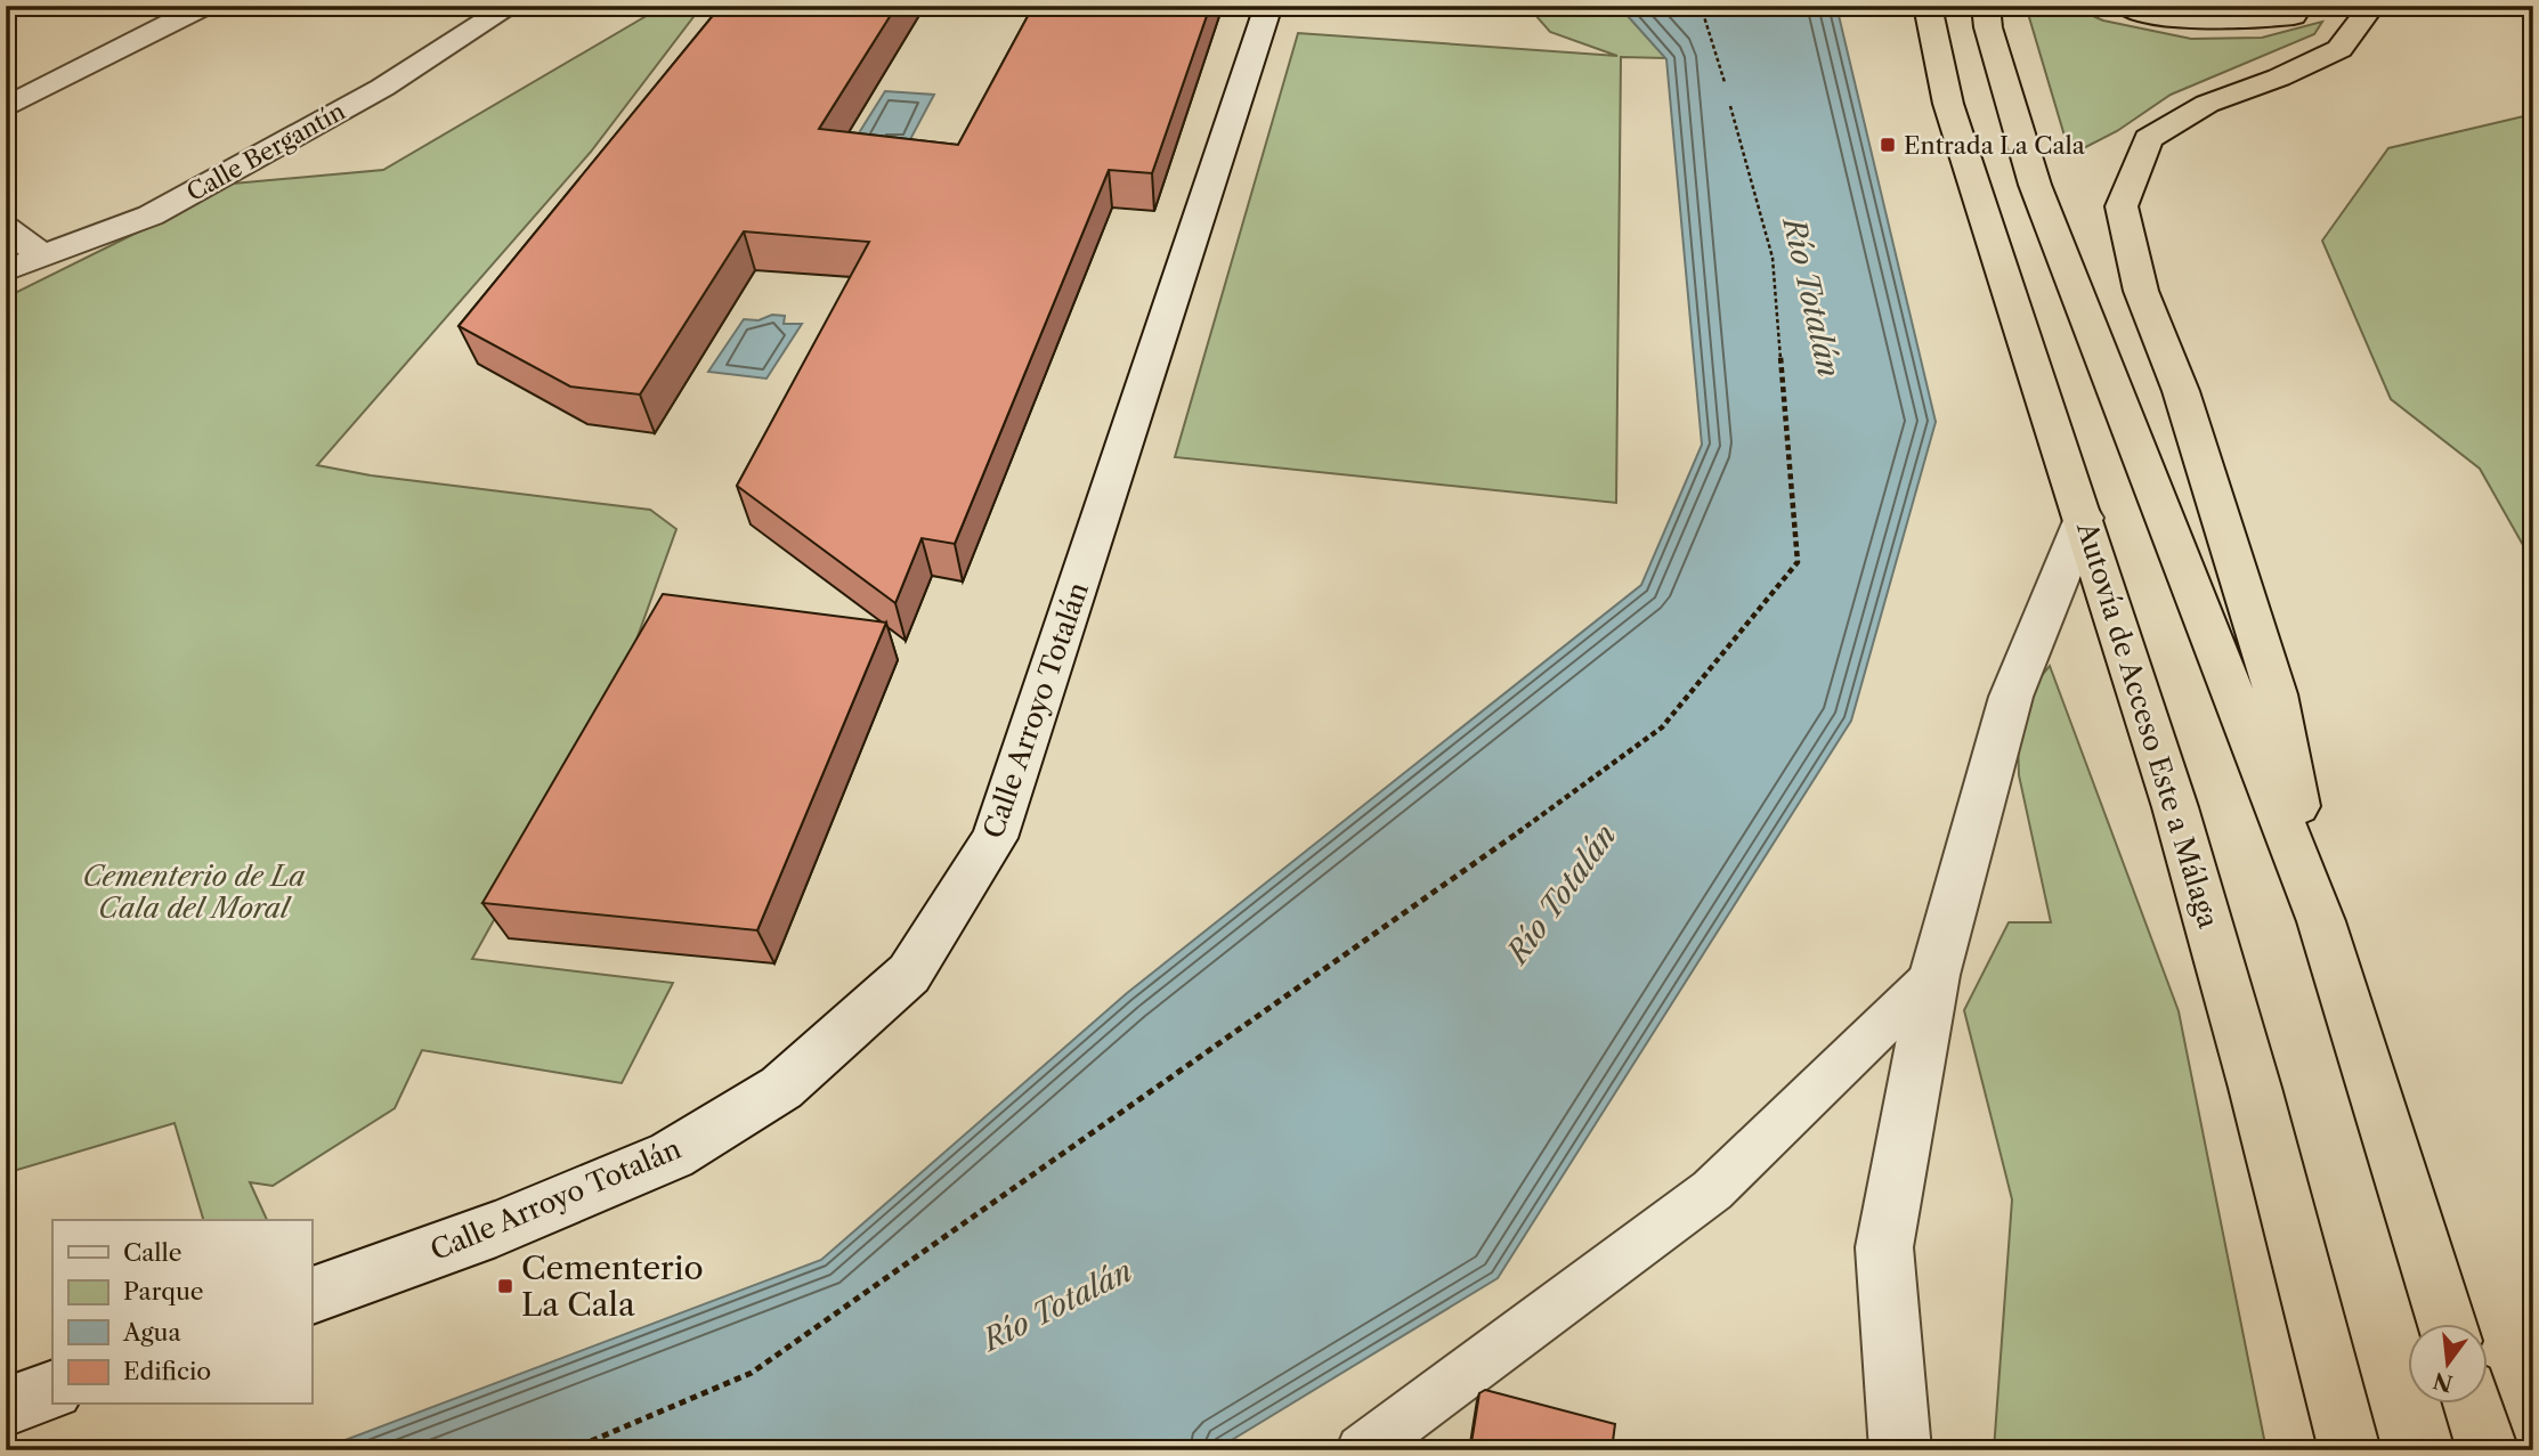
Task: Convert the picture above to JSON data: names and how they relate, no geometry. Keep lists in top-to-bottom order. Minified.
{"streets":{"highway":["Autovía de Acceso Este a Málaga"],"street":["Calle Bergantín","Calle Arroyo Totalán"]},"water":["Río Totalán"],"parks":["Cementerio de La Cala del Moral"],"places":{"transit":["Entrada La Cala","Cementerio La Cala"]},"legend":["Calle","Parque","Agua","Edificio"],"north":"bottom"}
